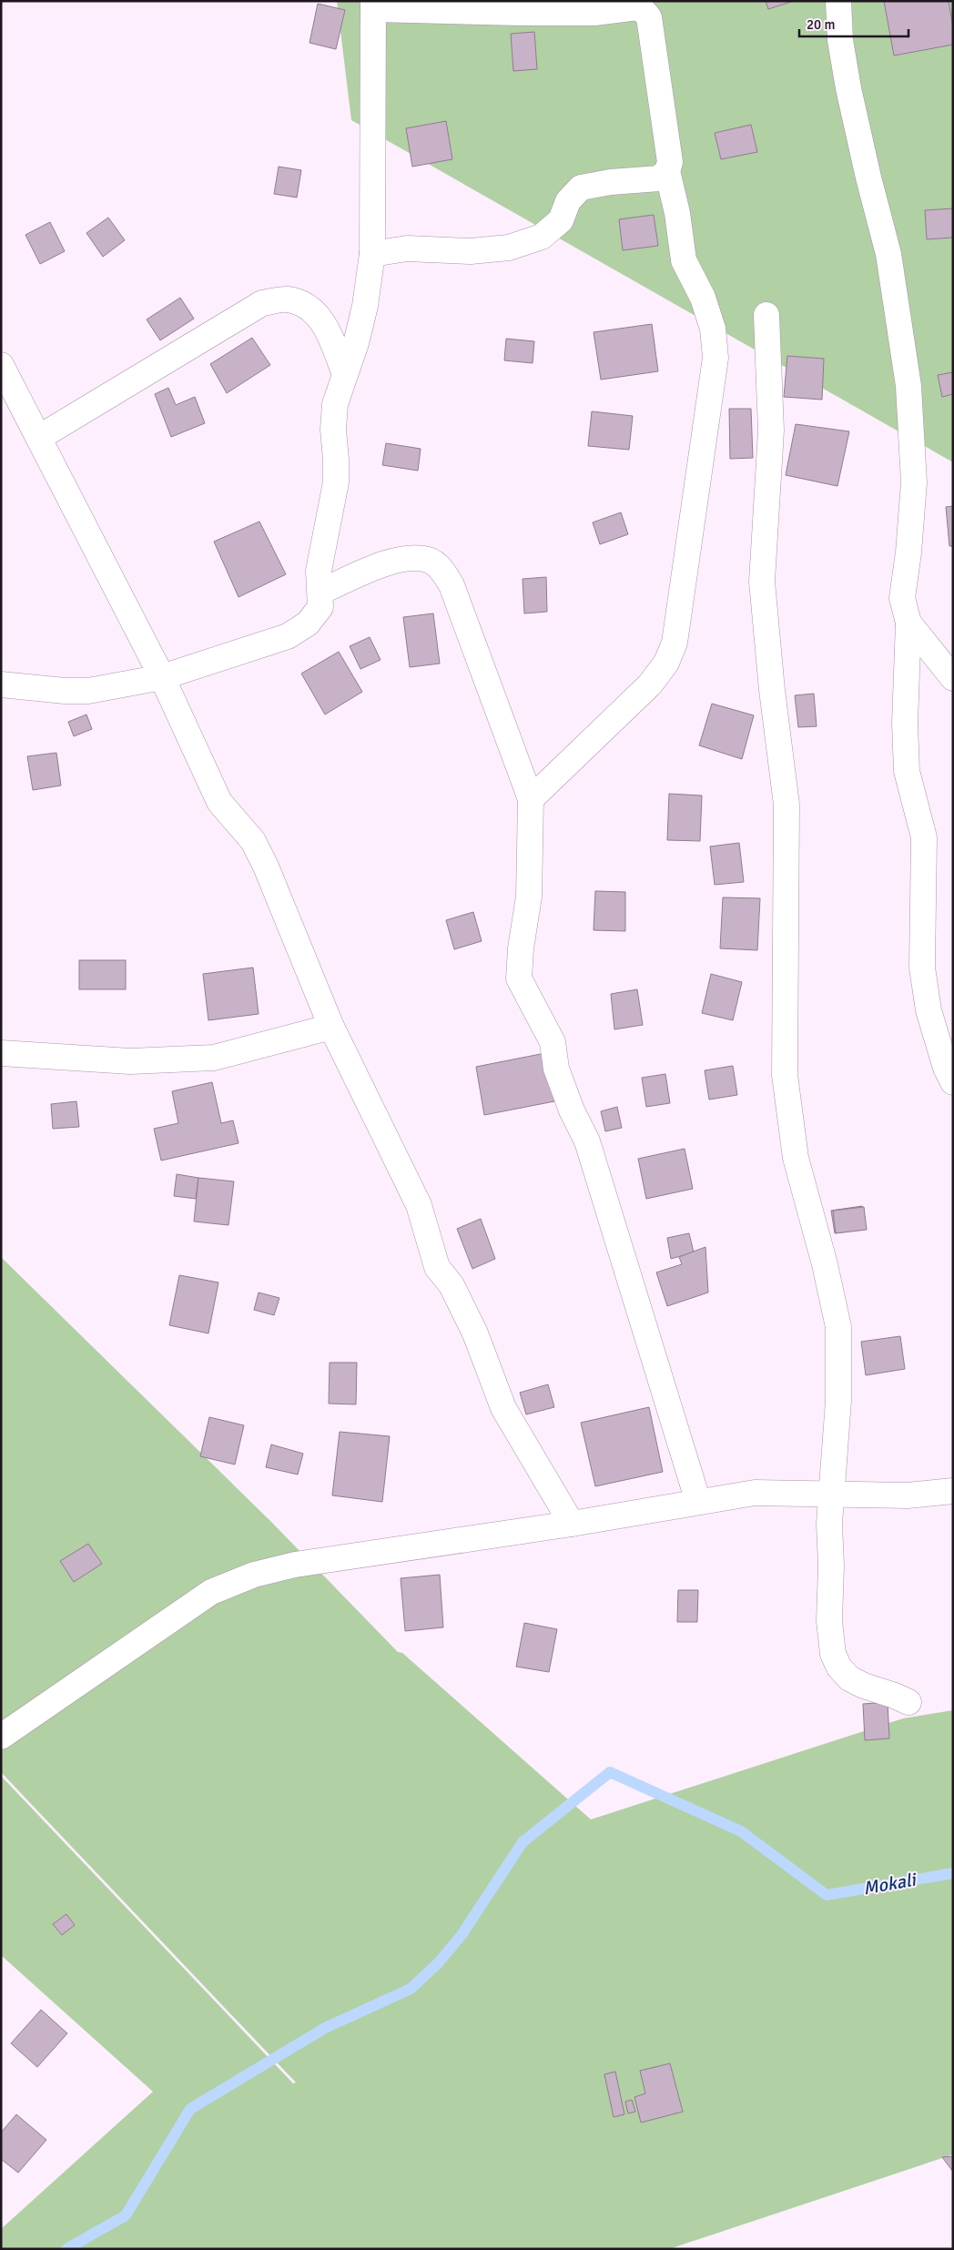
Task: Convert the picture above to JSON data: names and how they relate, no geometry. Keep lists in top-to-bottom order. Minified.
{"water":["Mokali"],"scale_bar":"20 m"}
